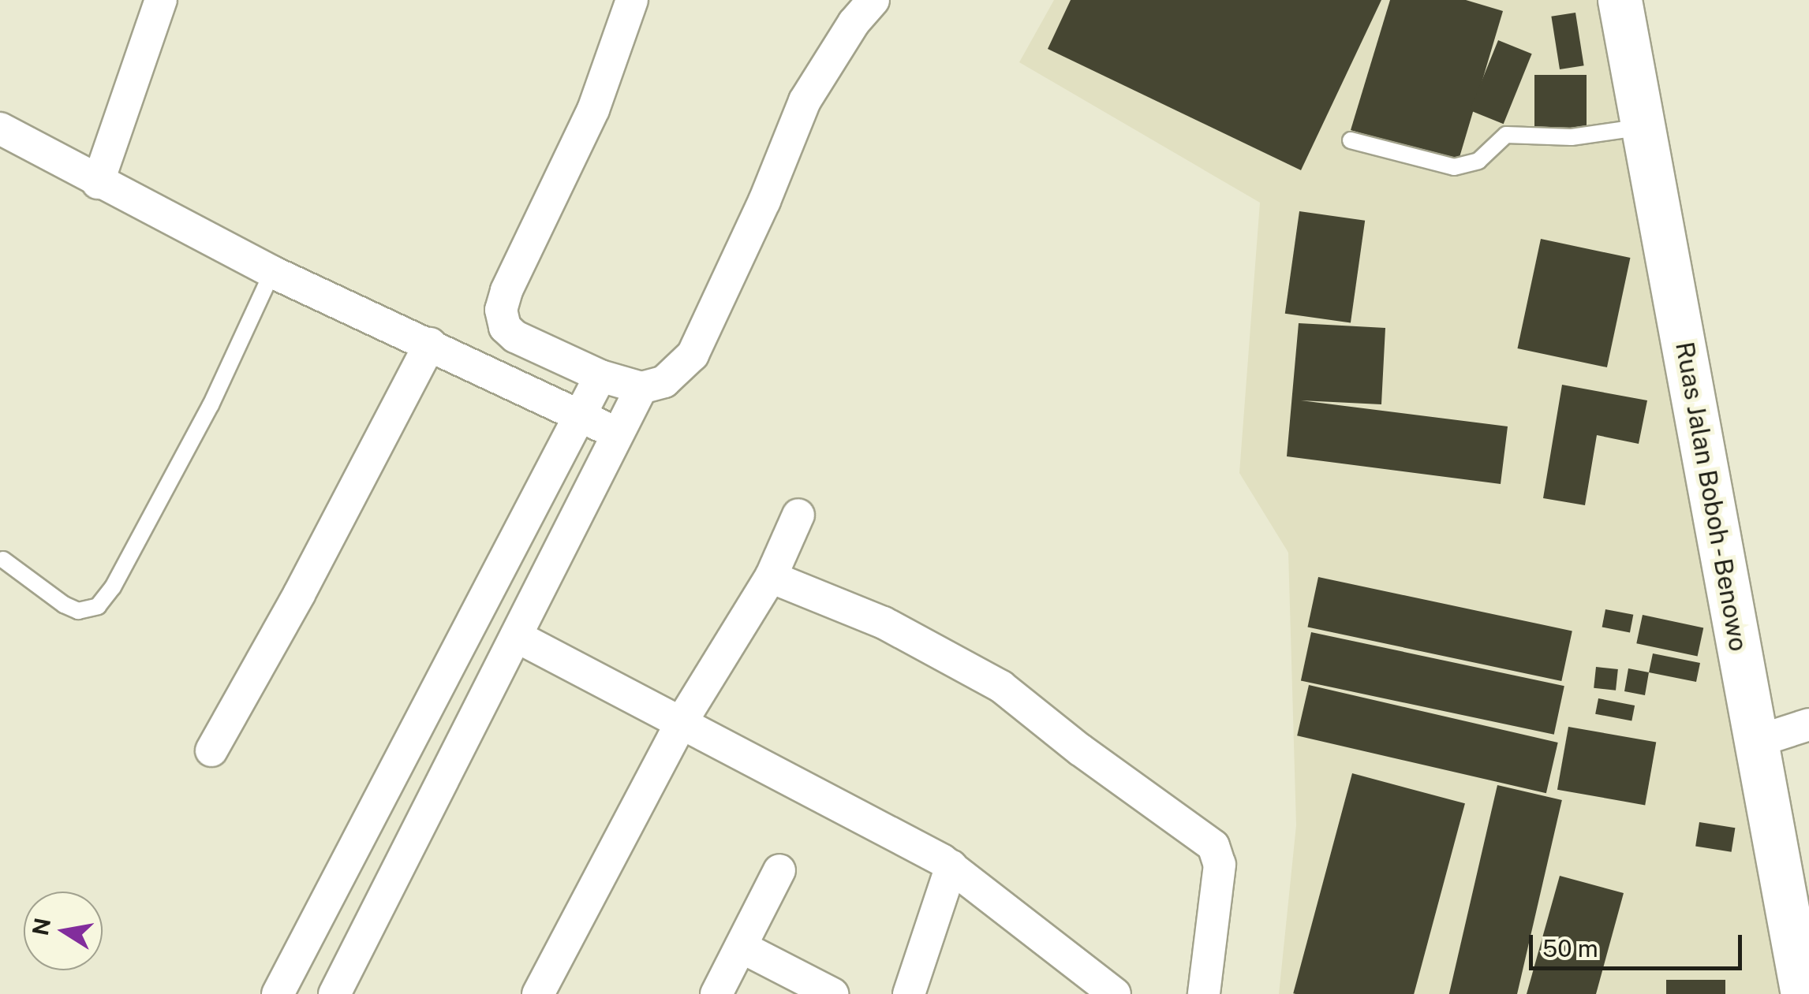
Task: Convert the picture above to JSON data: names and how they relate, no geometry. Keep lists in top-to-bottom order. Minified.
{"streets":{"main road":["Ruas Jalan Boboh - Benowo"]},"scale_bar":"50 m","north":"left"}
